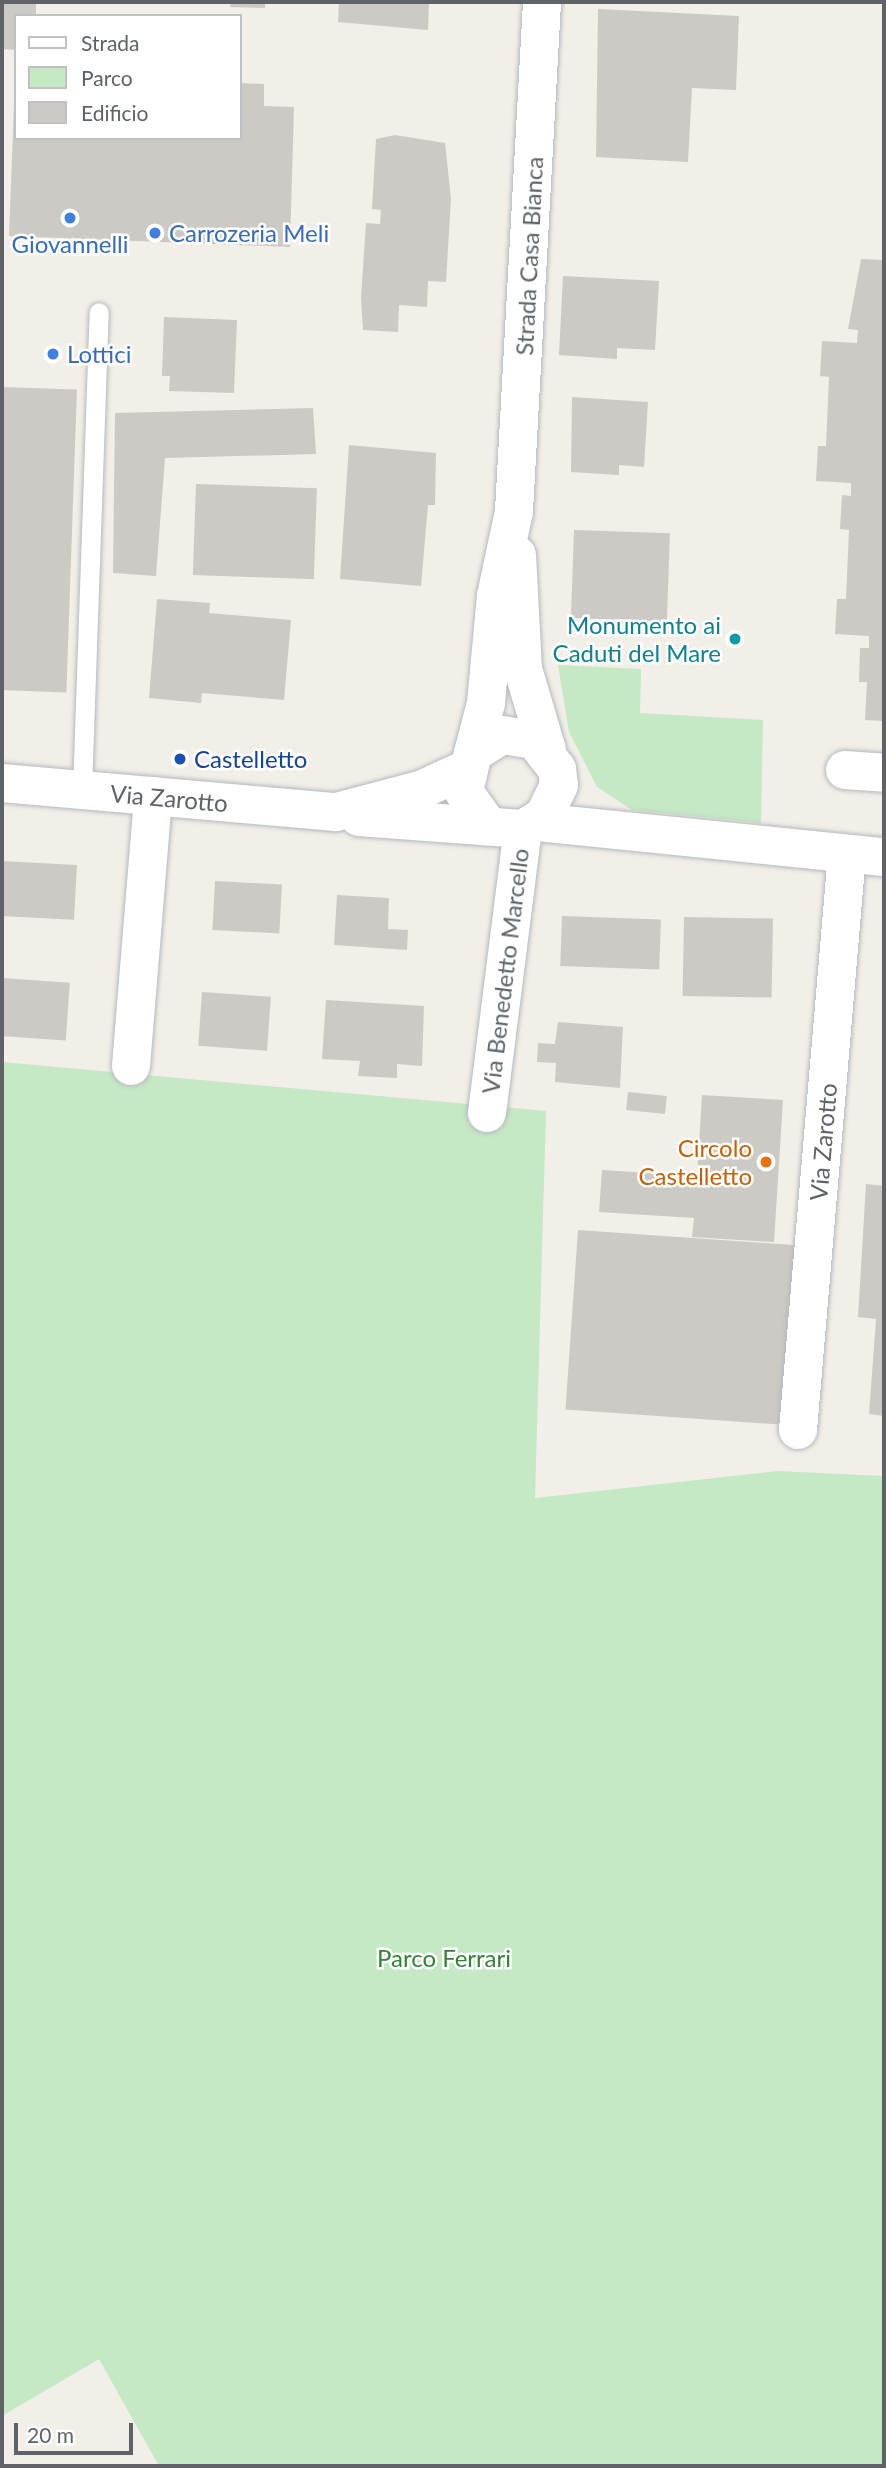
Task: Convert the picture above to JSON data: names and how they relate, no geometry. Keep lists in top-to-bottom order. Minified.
{"streets":{"street":["Strada Casa Bianca","Via Zarotto","Via Benedetto Marcello"]},"crossings":[["Strada Casa Bianca","Via Zarotto"],["Strada Casa Bianca","Via Benedetto Marcello"],["Via Zarotto","Via Benedetto Marcello"]],"parks":["Parco Ferrari"],"places":["Giovannelli","Carrozeria Meli","Lottici","Monumento ai Caduti del Mare","Castelletto","Circolo Castelletto"],"legend":["Strada","Parco","Edificio"],"scale_bar":"20 m"}
